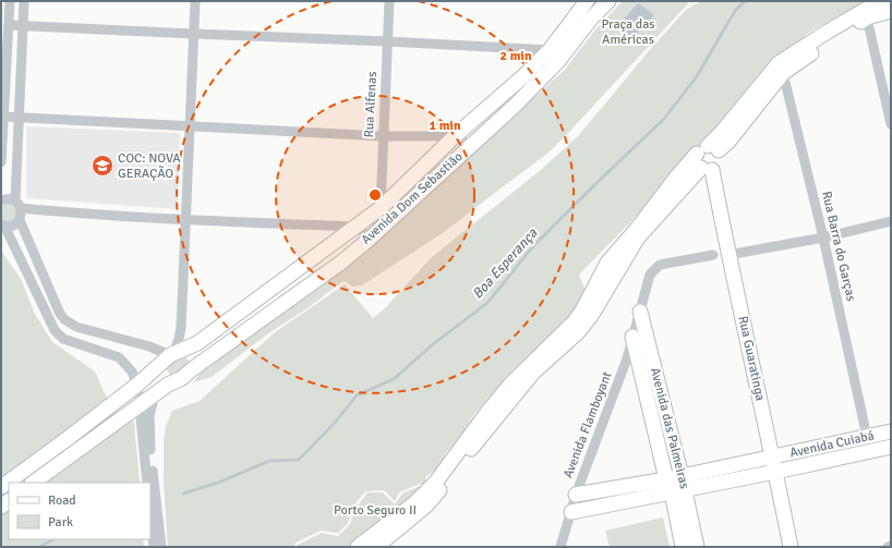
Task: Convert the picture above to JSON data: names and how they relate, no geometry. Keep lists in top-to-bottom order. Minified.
{"streets":{"street":["Rua Alfenas","Avenida Dom Sebastião","Rua Barra do Garças","Rua Guaratinga","Avenida Flamboyant","Avenida das Palmeiras","Avenida Cuiabá"]},"crossings":[["Rua Alfenas","Avenida Dom Sebastião"],["Rua Barra do Garças","Avenida Cuiabá"],["Rua Guaratinga","Avenida Cuiabá"],["Avenida Flamboyant","Avenida das Palmeiras"],["Avenida das Palmeiras","Avenida Cuiabá"]],"water":["Boa Esperança"],"parks":["Praça das Américas","Porto Seguro II"],"places":{"school or university":["COC: NOVA GERAÇÃO"]},"legend":["Road","Park"],"rings":["2 min","1 min"]}
